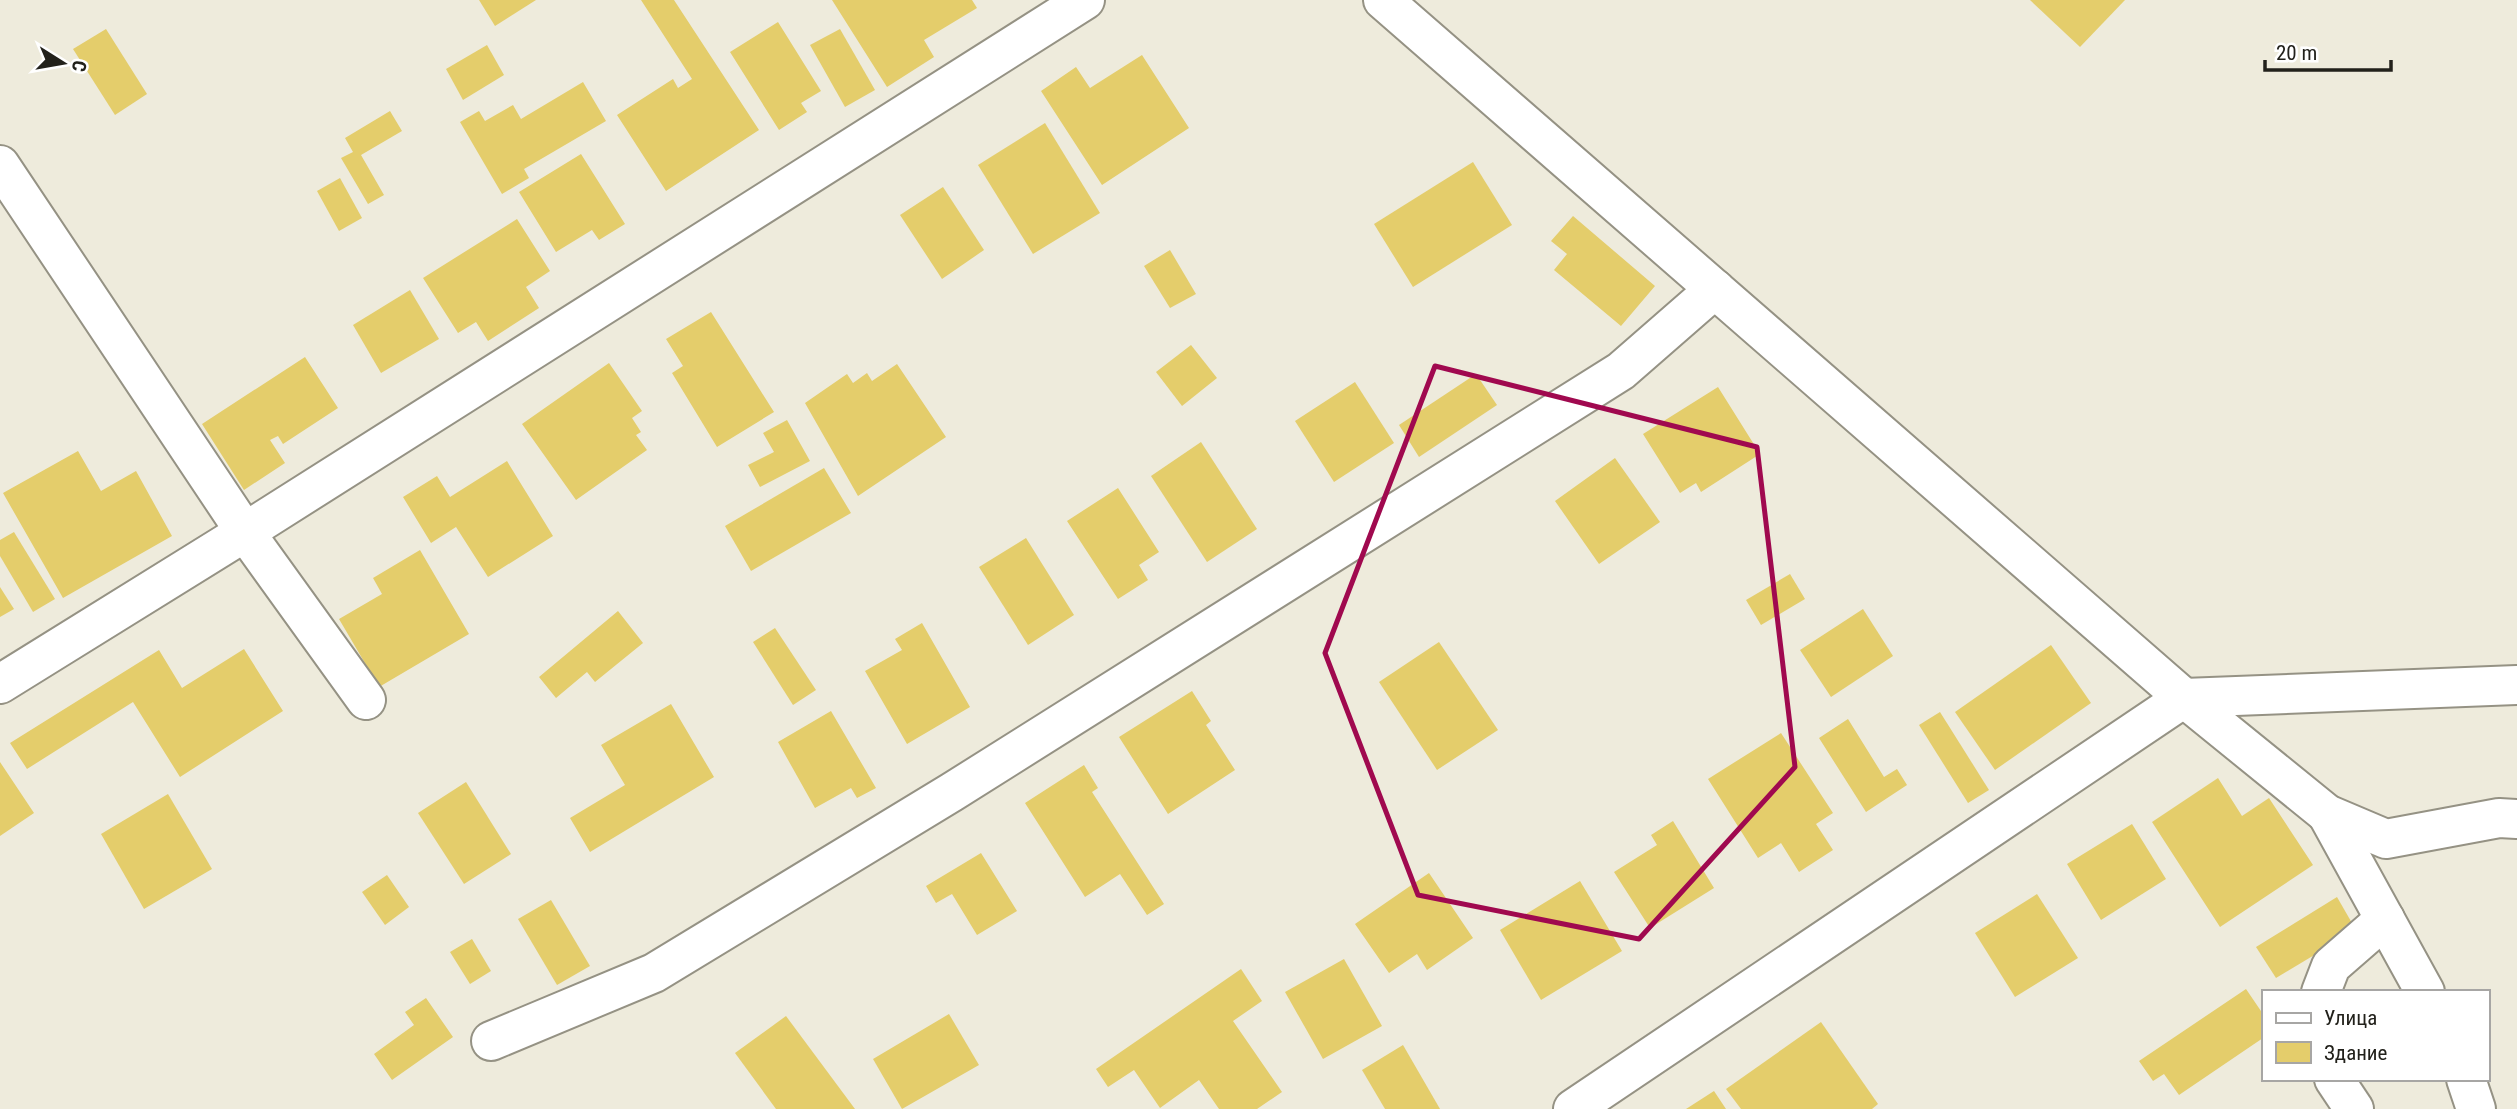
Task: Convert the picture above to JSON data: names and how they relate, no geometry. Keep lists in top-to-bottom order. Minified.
{"legend":["Улица","Здание"],"scale_bar":"20 m","north":"right"}
